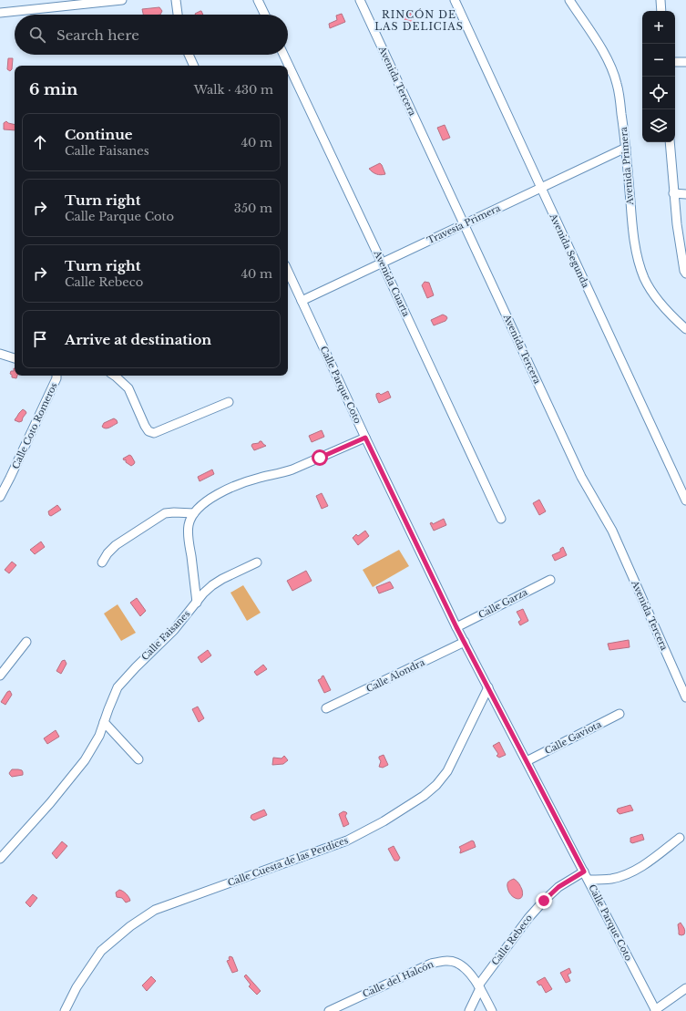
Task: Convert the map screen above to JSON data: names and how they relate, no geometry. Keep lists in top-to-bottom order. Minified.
{"streets":{"street":["Avenida Tercera","Avenida Primera","Travesía Primera","Avenida Segunda","Avenida Cuarta","Calle Parque Coto","Calle Coto Romeros","Calle Garza","Calle Faisanes","Calle Alondra","Calle Gaviota","Calle Cuesta de las Perdices","Calle Rebeco","Calle del Halcón"]},"crossings":[["Avenida Tercera","Travesía Primera"],["Avenida Primera","Travesía Primera"],["Travesía Primera","Avenida Segunda"],["Travesía Primera","Avenida Cuarta"],["Travesía Primera","Calle Parque Coto"],["Calle Parque Coto","Calle Garza"],["Calle Parque Coto","Calle Faisanes"],["Calle Parque Coto","Calle Alondra"],["Calle Parque Coto","Calle Gaviota"],["Calle Parque Coto","Calle Cuesta de las Perdices"],["Calle Parque Coto","Calle Rebeco"],["Calle Rebeco","Calle del Halcón"]],"districts":["RINCÓN DE LAS DELICIAS"],"page":{"map_buttons":["+","−"],"search":"Search here","heading":["6 min","Walk · 430 m"],"list":[["Continue","Calle Faisanes","40 m"],["Turn right","Calle Parque Coto","350 m"],["Turn right","Calle Rebeco","40 m"],"Arrive at destination"]}}
